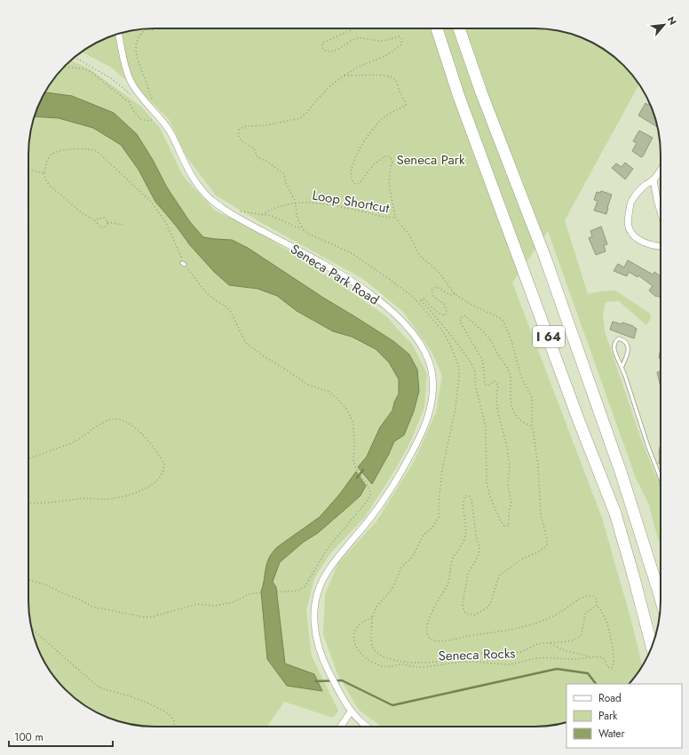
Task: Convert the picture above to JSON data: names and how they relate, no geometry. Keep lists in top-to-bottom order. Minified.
{"streets":{"highway":["I 64"],"street":["Seneca Park Road"],"path":["Loop Shortcut","Seneca Rocks"]},"parks":["Seneca Park"],"legend":["Road","Park","Water"],"scale_bar":"100 m","north":"top right"}
